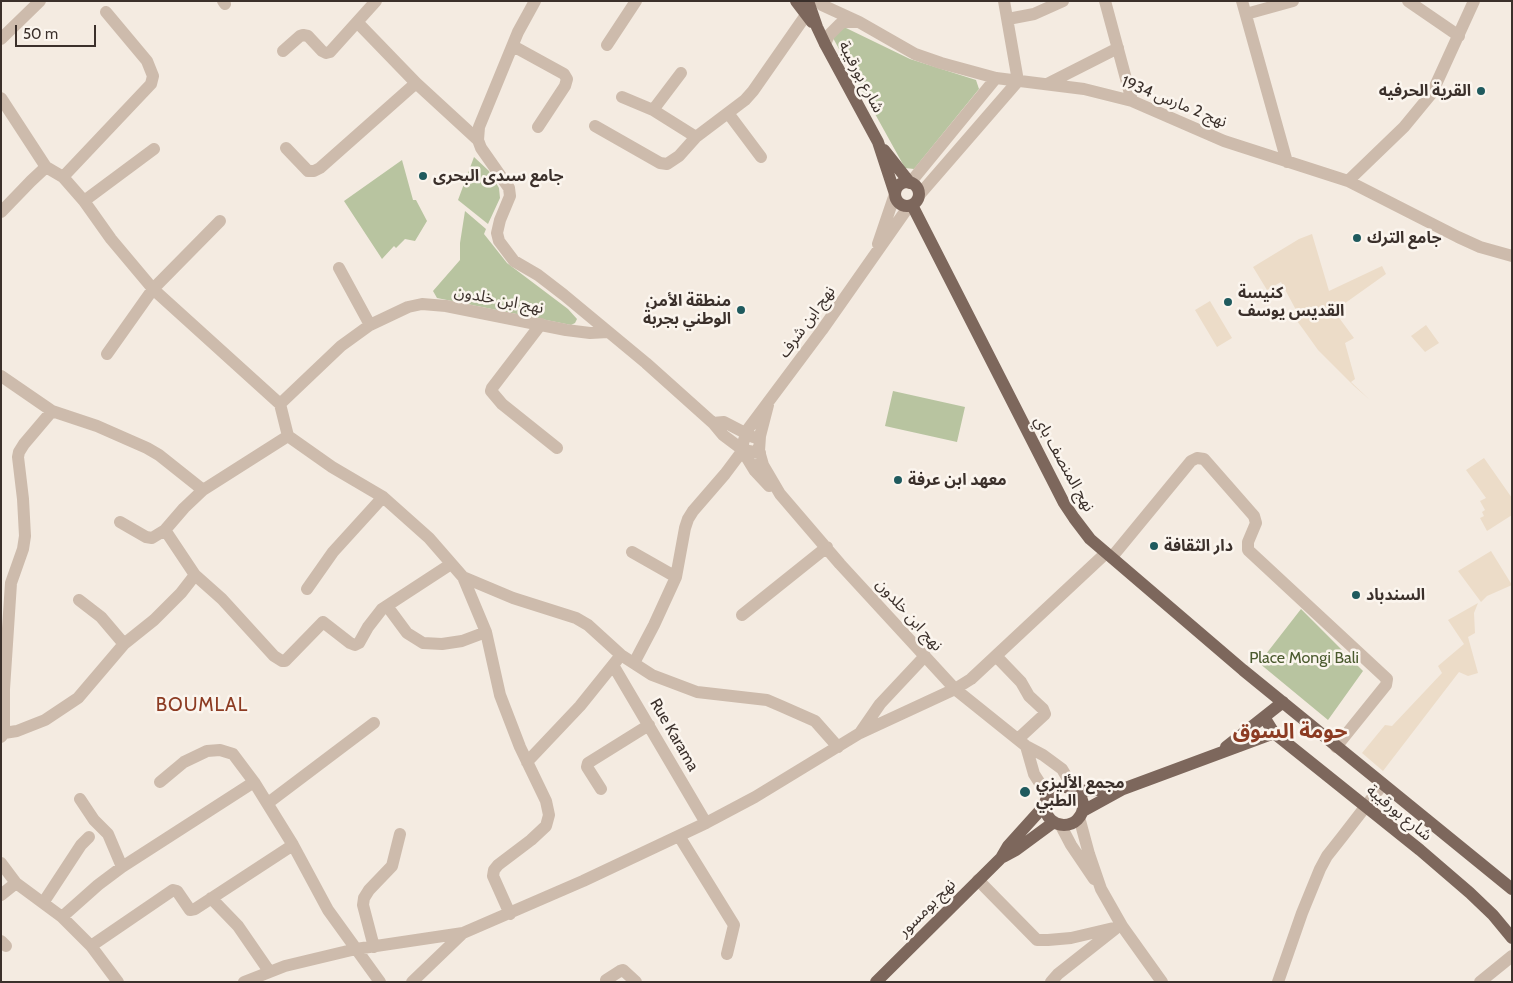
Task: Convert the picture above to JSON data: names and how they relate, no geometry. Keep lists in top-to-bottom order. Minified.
{"streets":{"main road":["شارع بورقيبة","نهج المنصف باي","نهج بومسور"],"street":["نهج 2 مارس 1934","نهج ابن خلدون","نهج ابن شرف","Rue Karama"]},"crossings":[["شارع بورقيبة","نهج ابن شرف"],["شارع بورقيبة","نهج المنصف باي"],["شارع بورقيبة","نهج بومسور"],["نهج ابن خلدون","نهج ابن شرف"],["نهج ابن خلدون","نهج بومسور"],["نهج ابن شرف","نهج المنصف باي"],["نهج المنصف باي","نهج بومسور"]],"districts":["BOUMLAL","حومة السوق"],"parks":["Place Mongi Bali"],"places":["القرية الحرفيه","جامع سىدى البحرى","جامع الترك","كنيسة القديس يوسف","منطقة الأمن الوطني بجربة","معهد ابن عرفة","دار الثقافة","السندباد","مجمع الأليزي الطبي"],"scale_bar":"50 m"}
